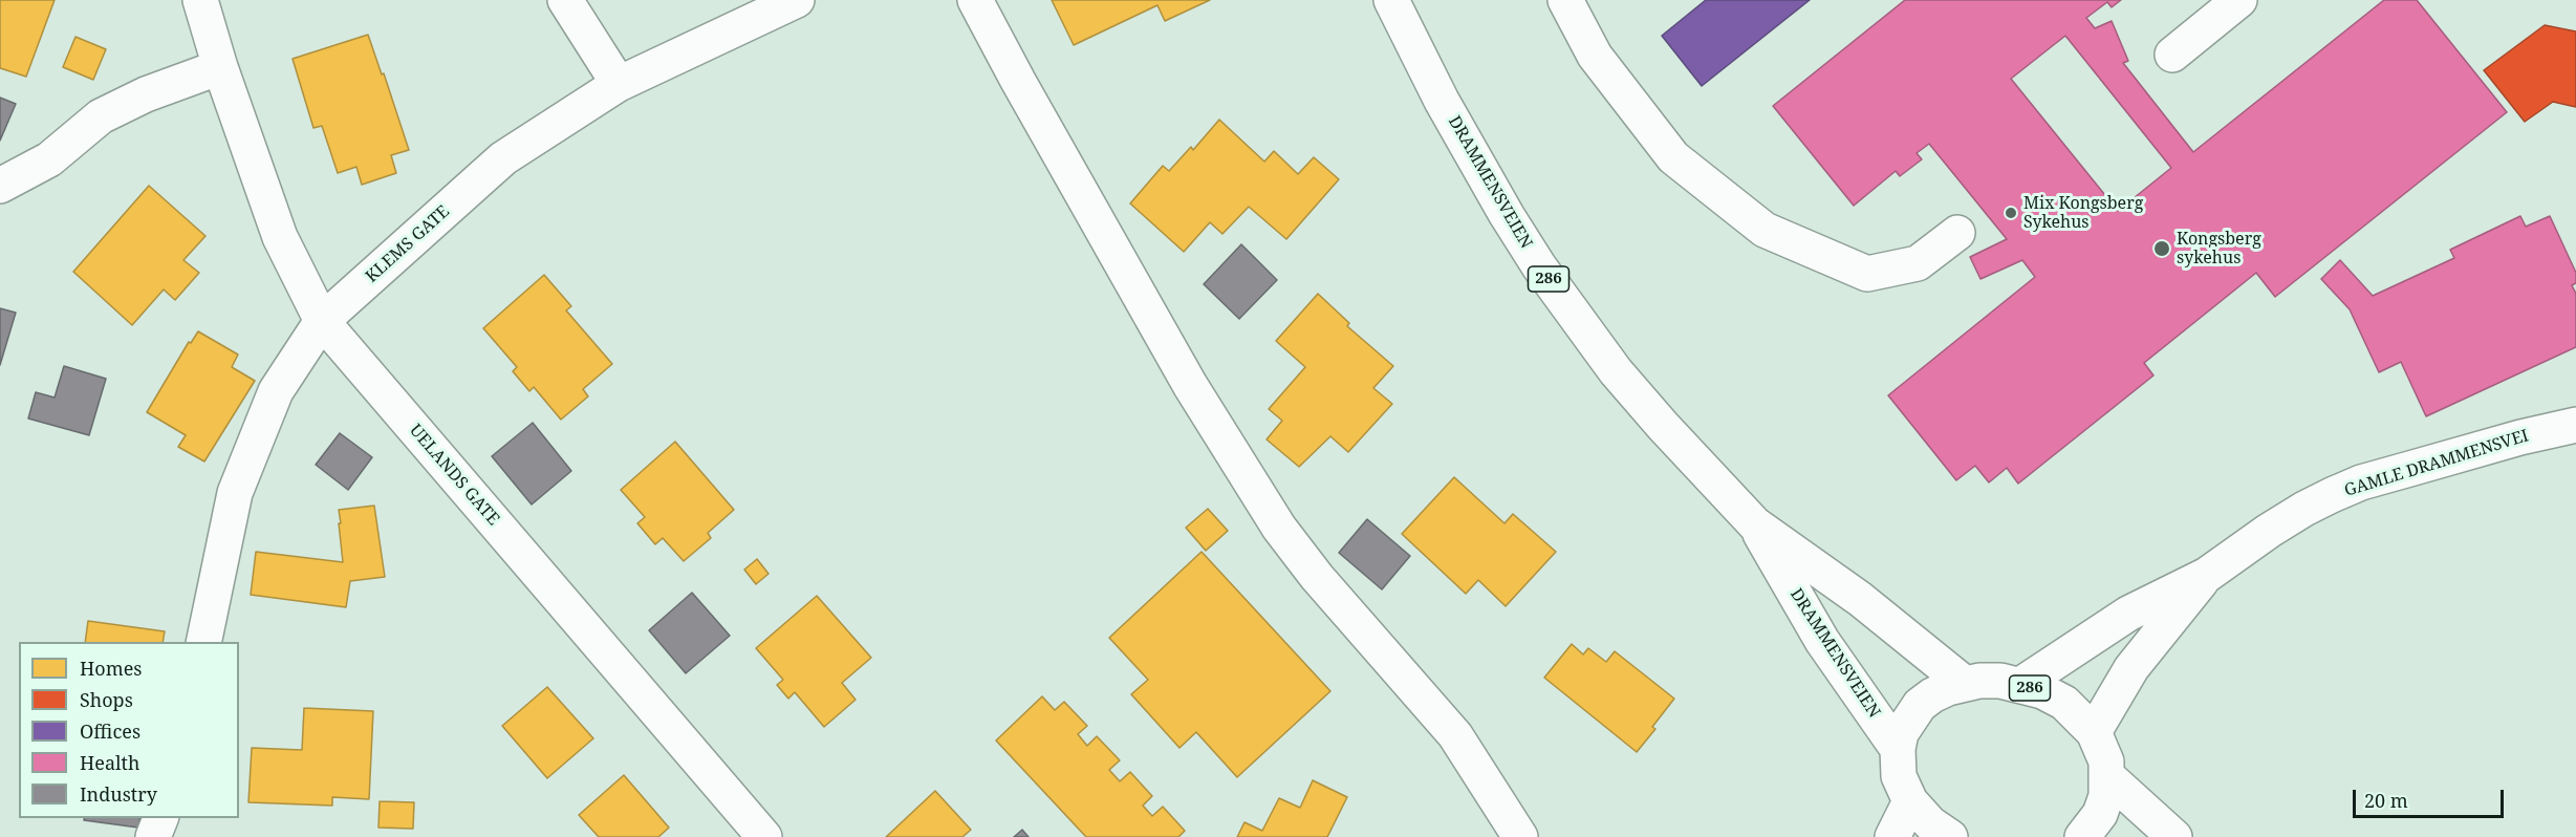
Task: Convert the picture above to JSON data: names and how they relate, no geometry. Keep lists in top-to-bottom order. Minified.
{"streets":{"street":["DRAMMENSVEIEN","KLEMS GATE","286","GAMLE DRAMMENSVEI","UELANDS GATE"]},"crossings":[["DRAMMENSVEIEN","286"],["KLEMS GATE","UELANDS GATE"],["286","GAMLE DRAMMENSVEI"]],"places":["Mix Kongsberg Sykehus","Kongsberg sykehus"],"legend":["Homes","Shops","Offices","Health","Industry"],"scale_bar":"20 m"}
